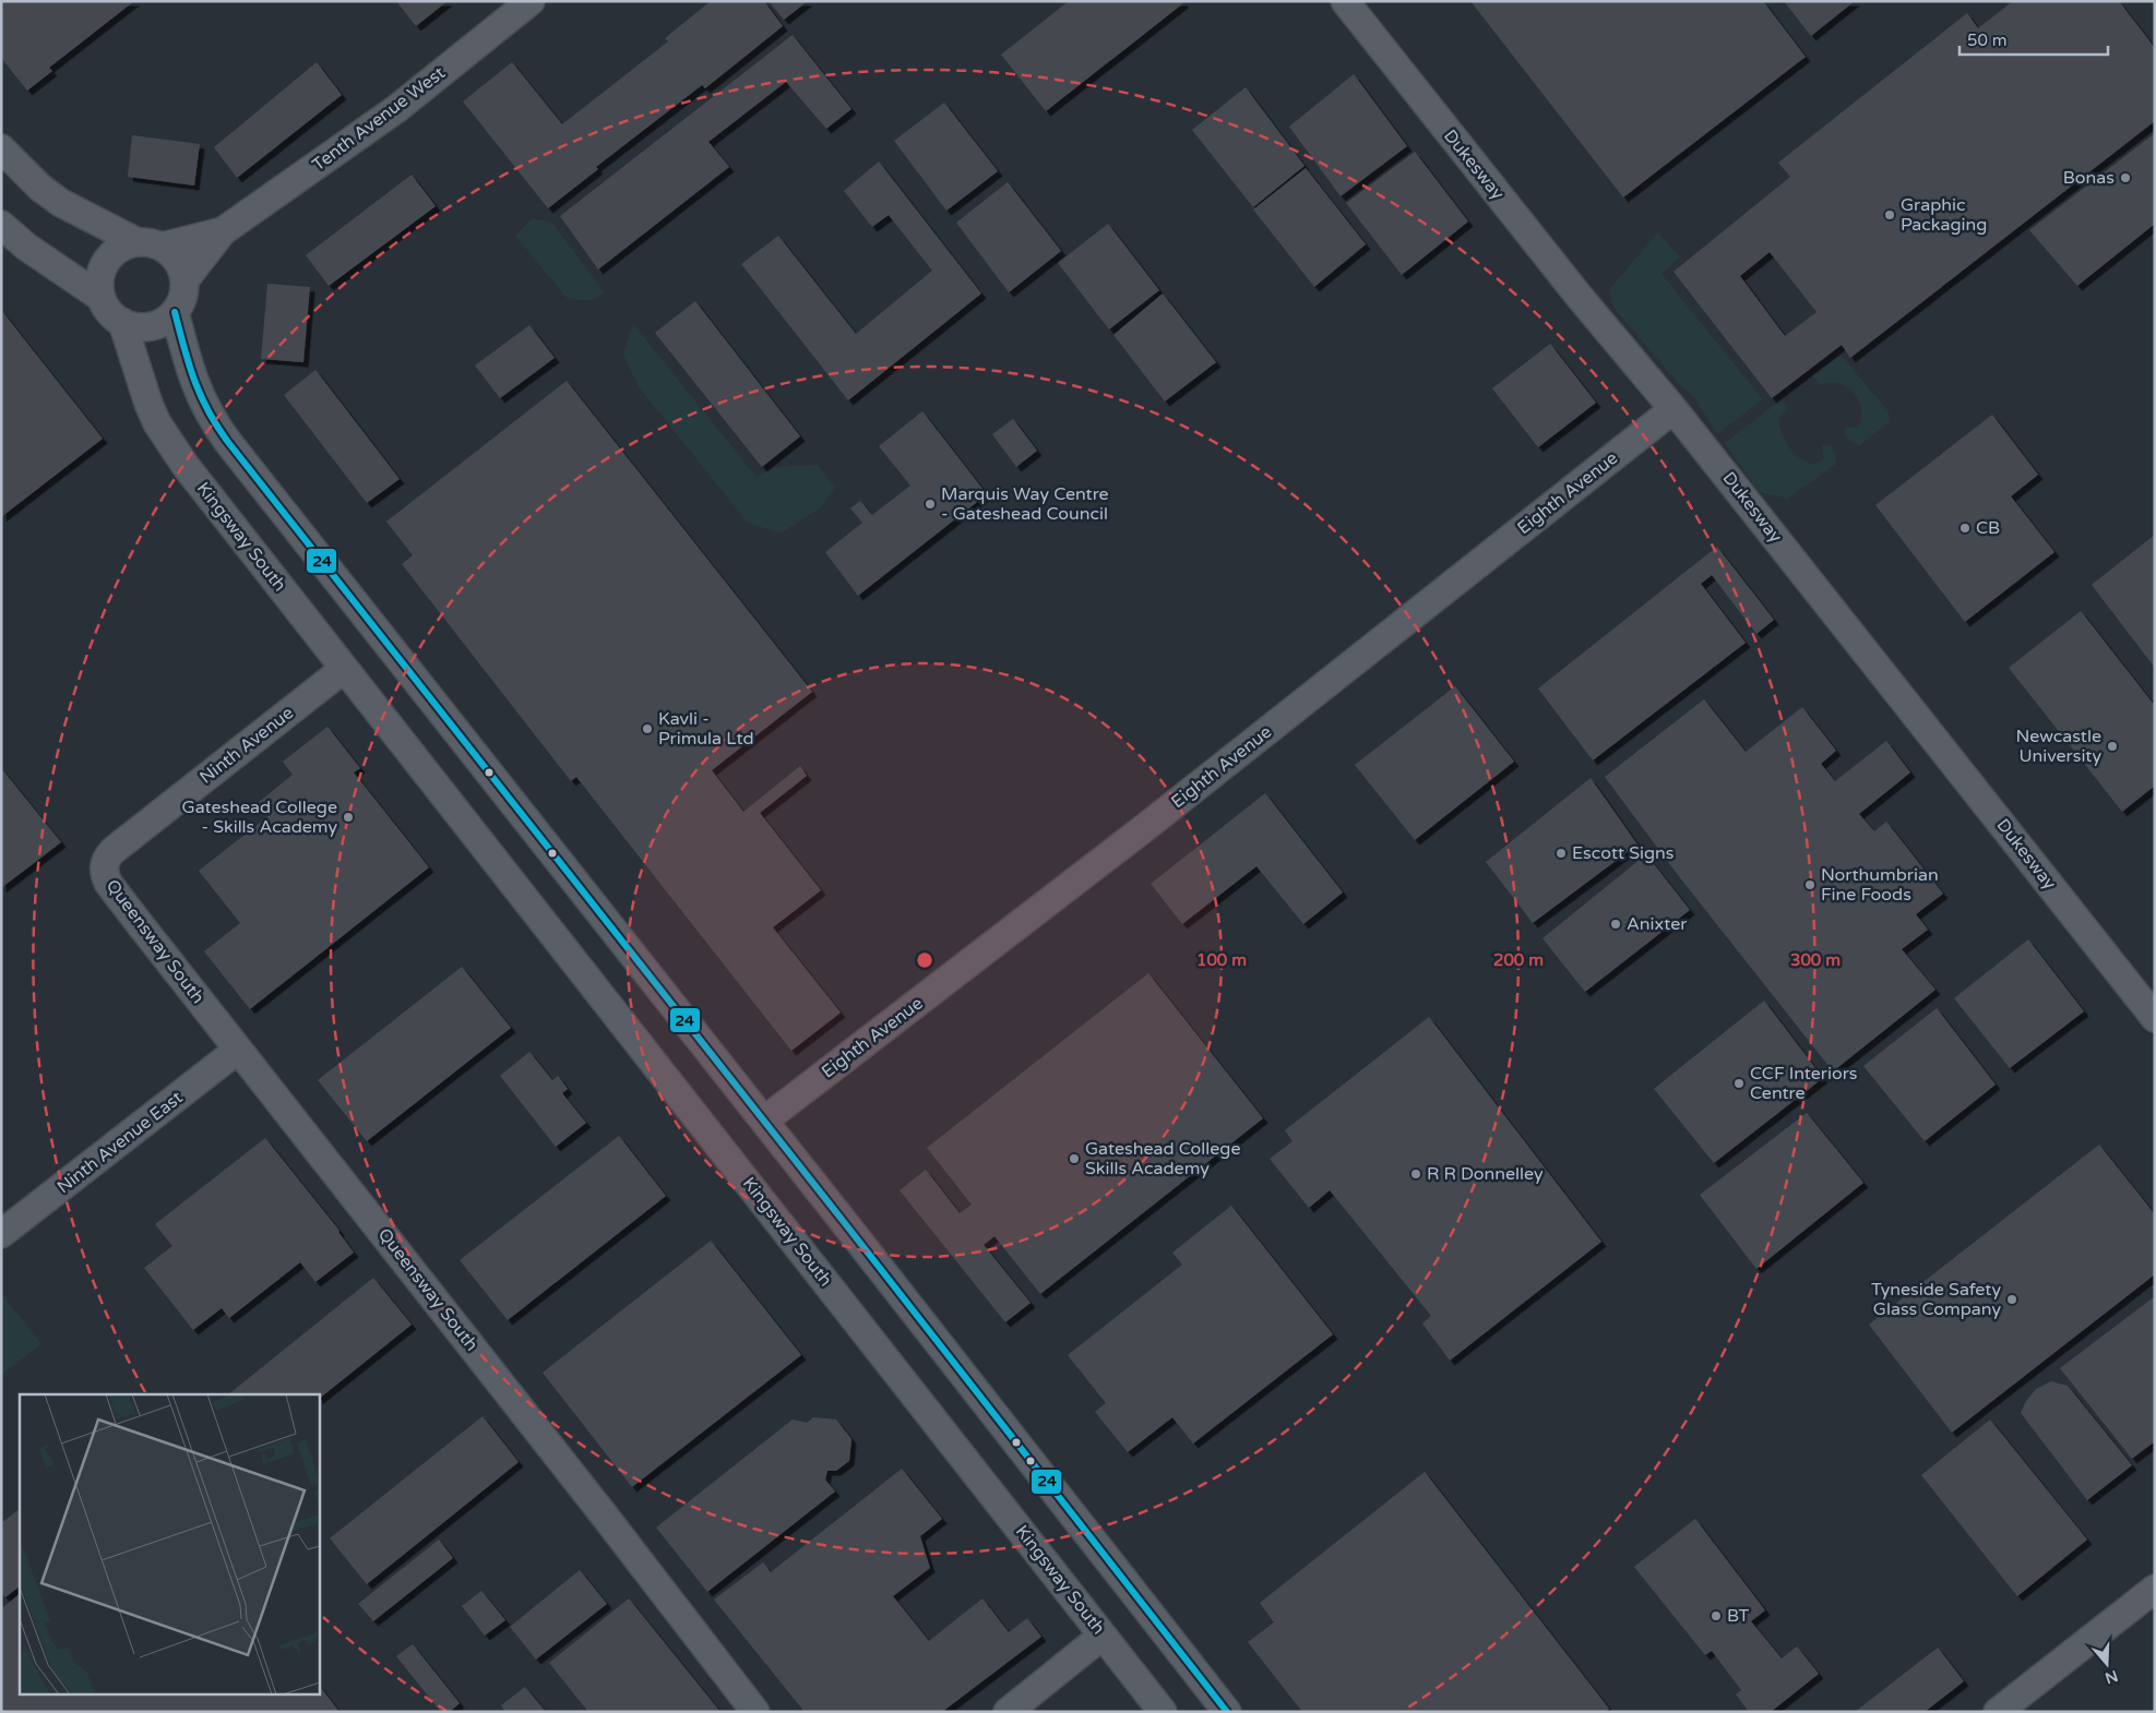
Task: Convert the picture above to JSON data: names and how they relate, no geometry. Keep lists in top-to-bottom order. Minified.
{"streets":{"street":["Tenth Avenue West","Dukesway","Eighth Avenue","Kingsway South","Ninth Avenue","Queensway South","Ninth Avenue East"]},"crossings":[["Tenth Avenue West","Kingsway South"],["Dukesway","Eighth Avenue"],["Kingsway South","Ninth Avenue"],["Ninth Avenue","Queensway South"],["Queensway South","Ninth Avenue East"]],"places":["Bonas","Graphic Packaging","Marquis Way Centre - Gateshead Council","CB","Kavli - Primula Ltd","Newcastle University","Gateshead College - Skills Academy","Escott Signs","Northumbrian Fine Foods","Anixter","CCF Interiors Centre","Gateshead College Skills Academy","R R Donnelley","Tyneside Safety Glass Company","BT"],"lines":["transit line 24"],"scale_bar":"50 m","north":"bottom","rings":["100 m","200 m","300 m"]}
